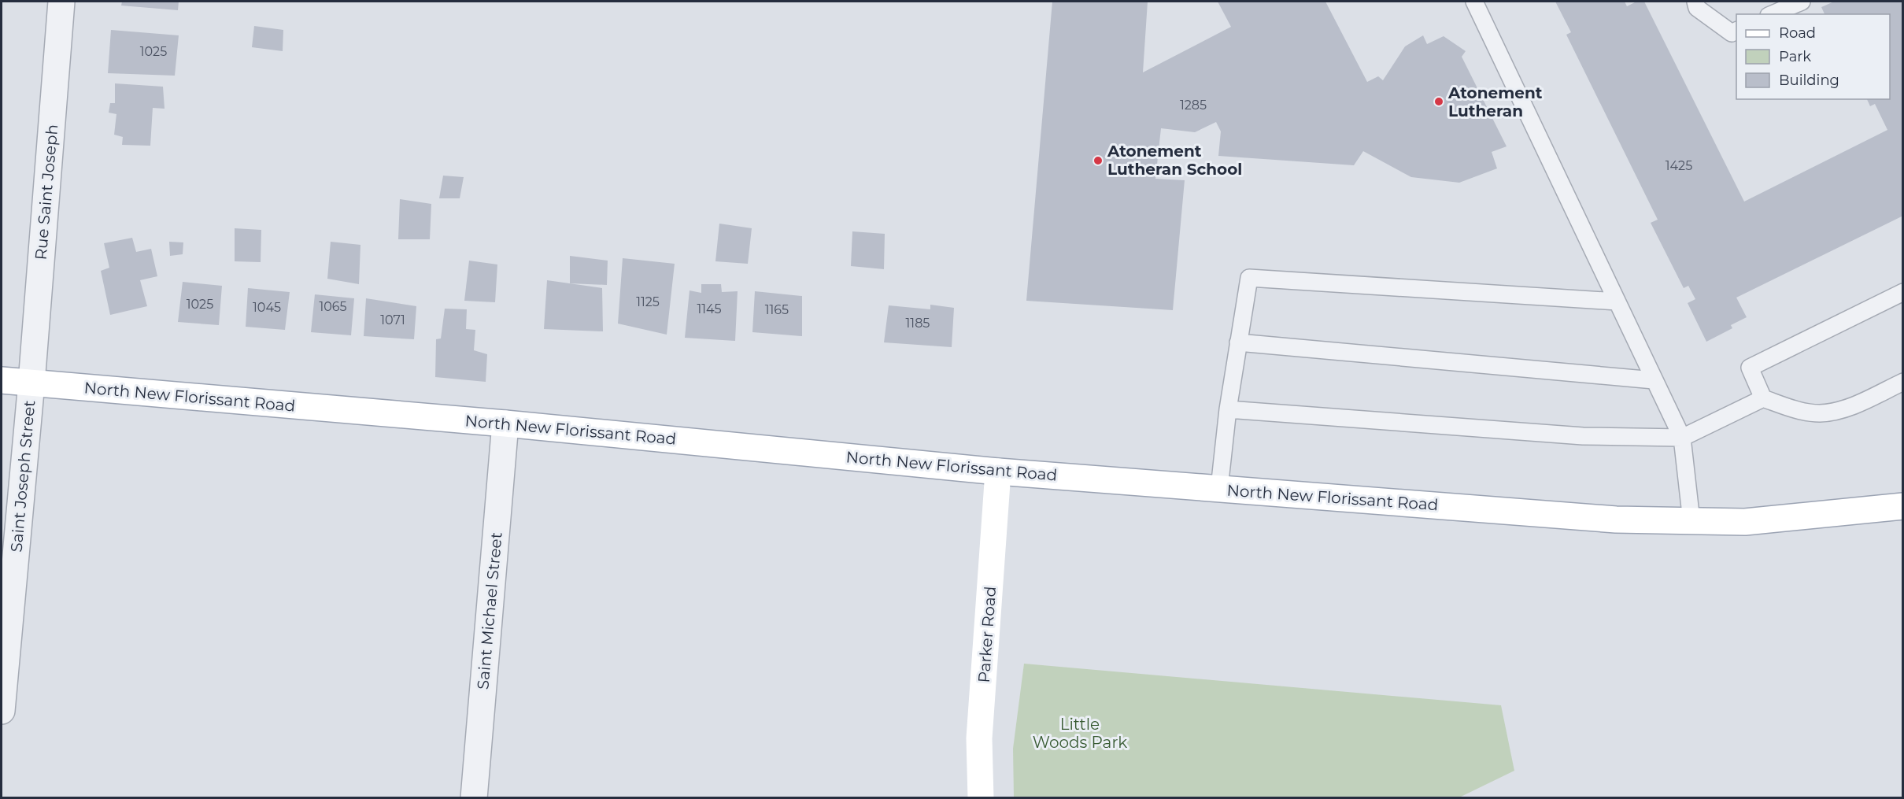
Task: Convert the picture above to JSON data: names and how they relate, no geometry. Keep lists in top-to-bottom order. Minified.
{"streets":{"main road":["North New Florissant Road","Parker Road"],"street":["Rue Saint Joseph","Saint Joseph Street","Saint Michael Street"]},"crossings":[["Rue Saint Joseph","North New Florissant Road"],["Rue Saint Joseph","Saint Joseph Street"],["North New Florissant Road","Saint Joseph Street"],["North New Florissant Road","Saint Michael Street"],["North New Florissant Road","Parker Road"]],"parks":["Little Woods Park"],"places":["Atonement Lutheran","Atonement Lutheran School"],"house_numbers":["1025","1285","1425","1125","1025","1065","1045","1145","1165","1071","1185"],"legend":["Road","Park","Building"]}
